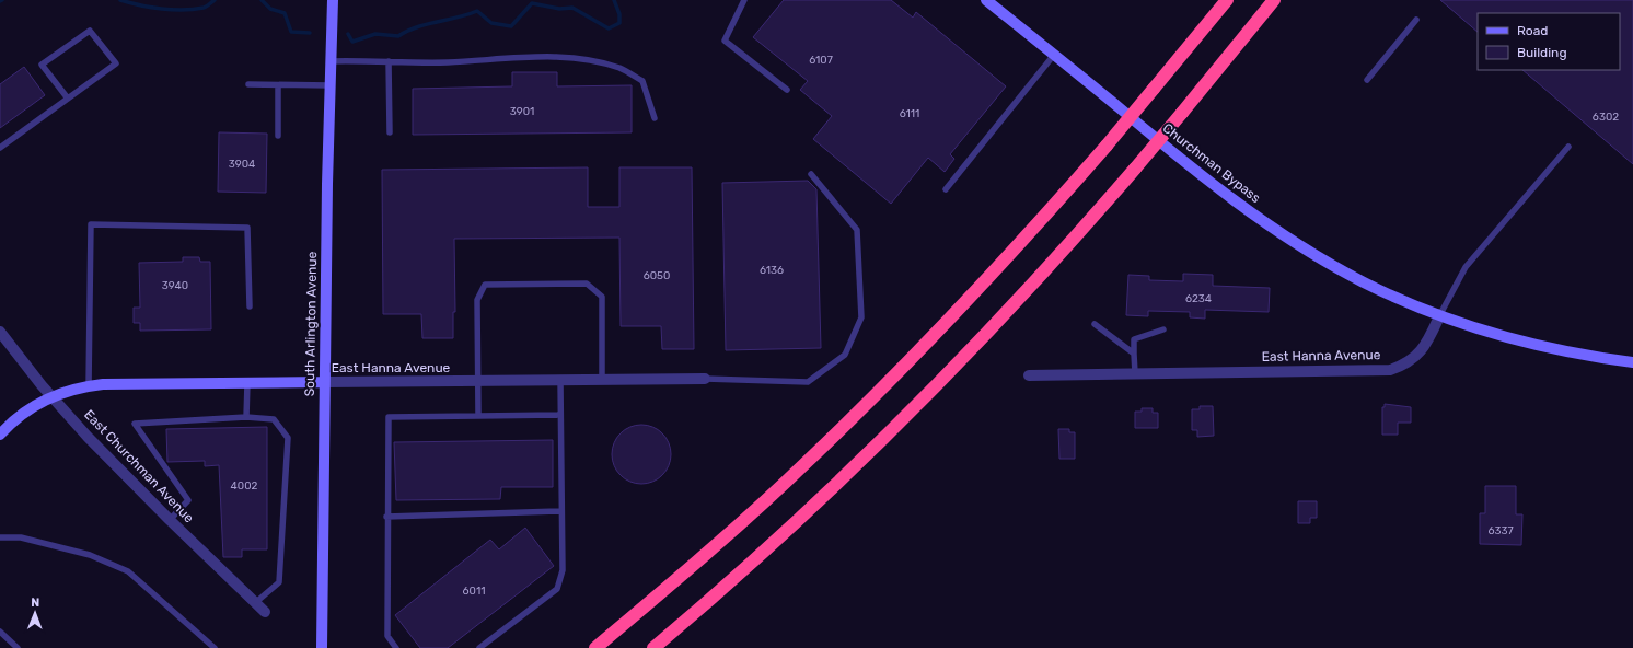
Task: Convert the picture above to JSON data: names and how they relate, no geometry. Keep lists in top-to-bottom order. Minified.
{"streets":{"street":["Churchman Bypass","South Arlington Avenue","East Hanna Avenue","East Churchman Avenue"]},"crossings":[["Churchman Bypass","East Hanna Avenue"],["South Arlington Avenue","East Hanna Avenue"],["East Hanna Avenue","East Churchman Avenue"]],"house_numbers":["6107","3901","6111","6302","3904","6136","6050","3940","6234","4002","6337","6011"],"legend":["Road","Building"],"north":"top"}
